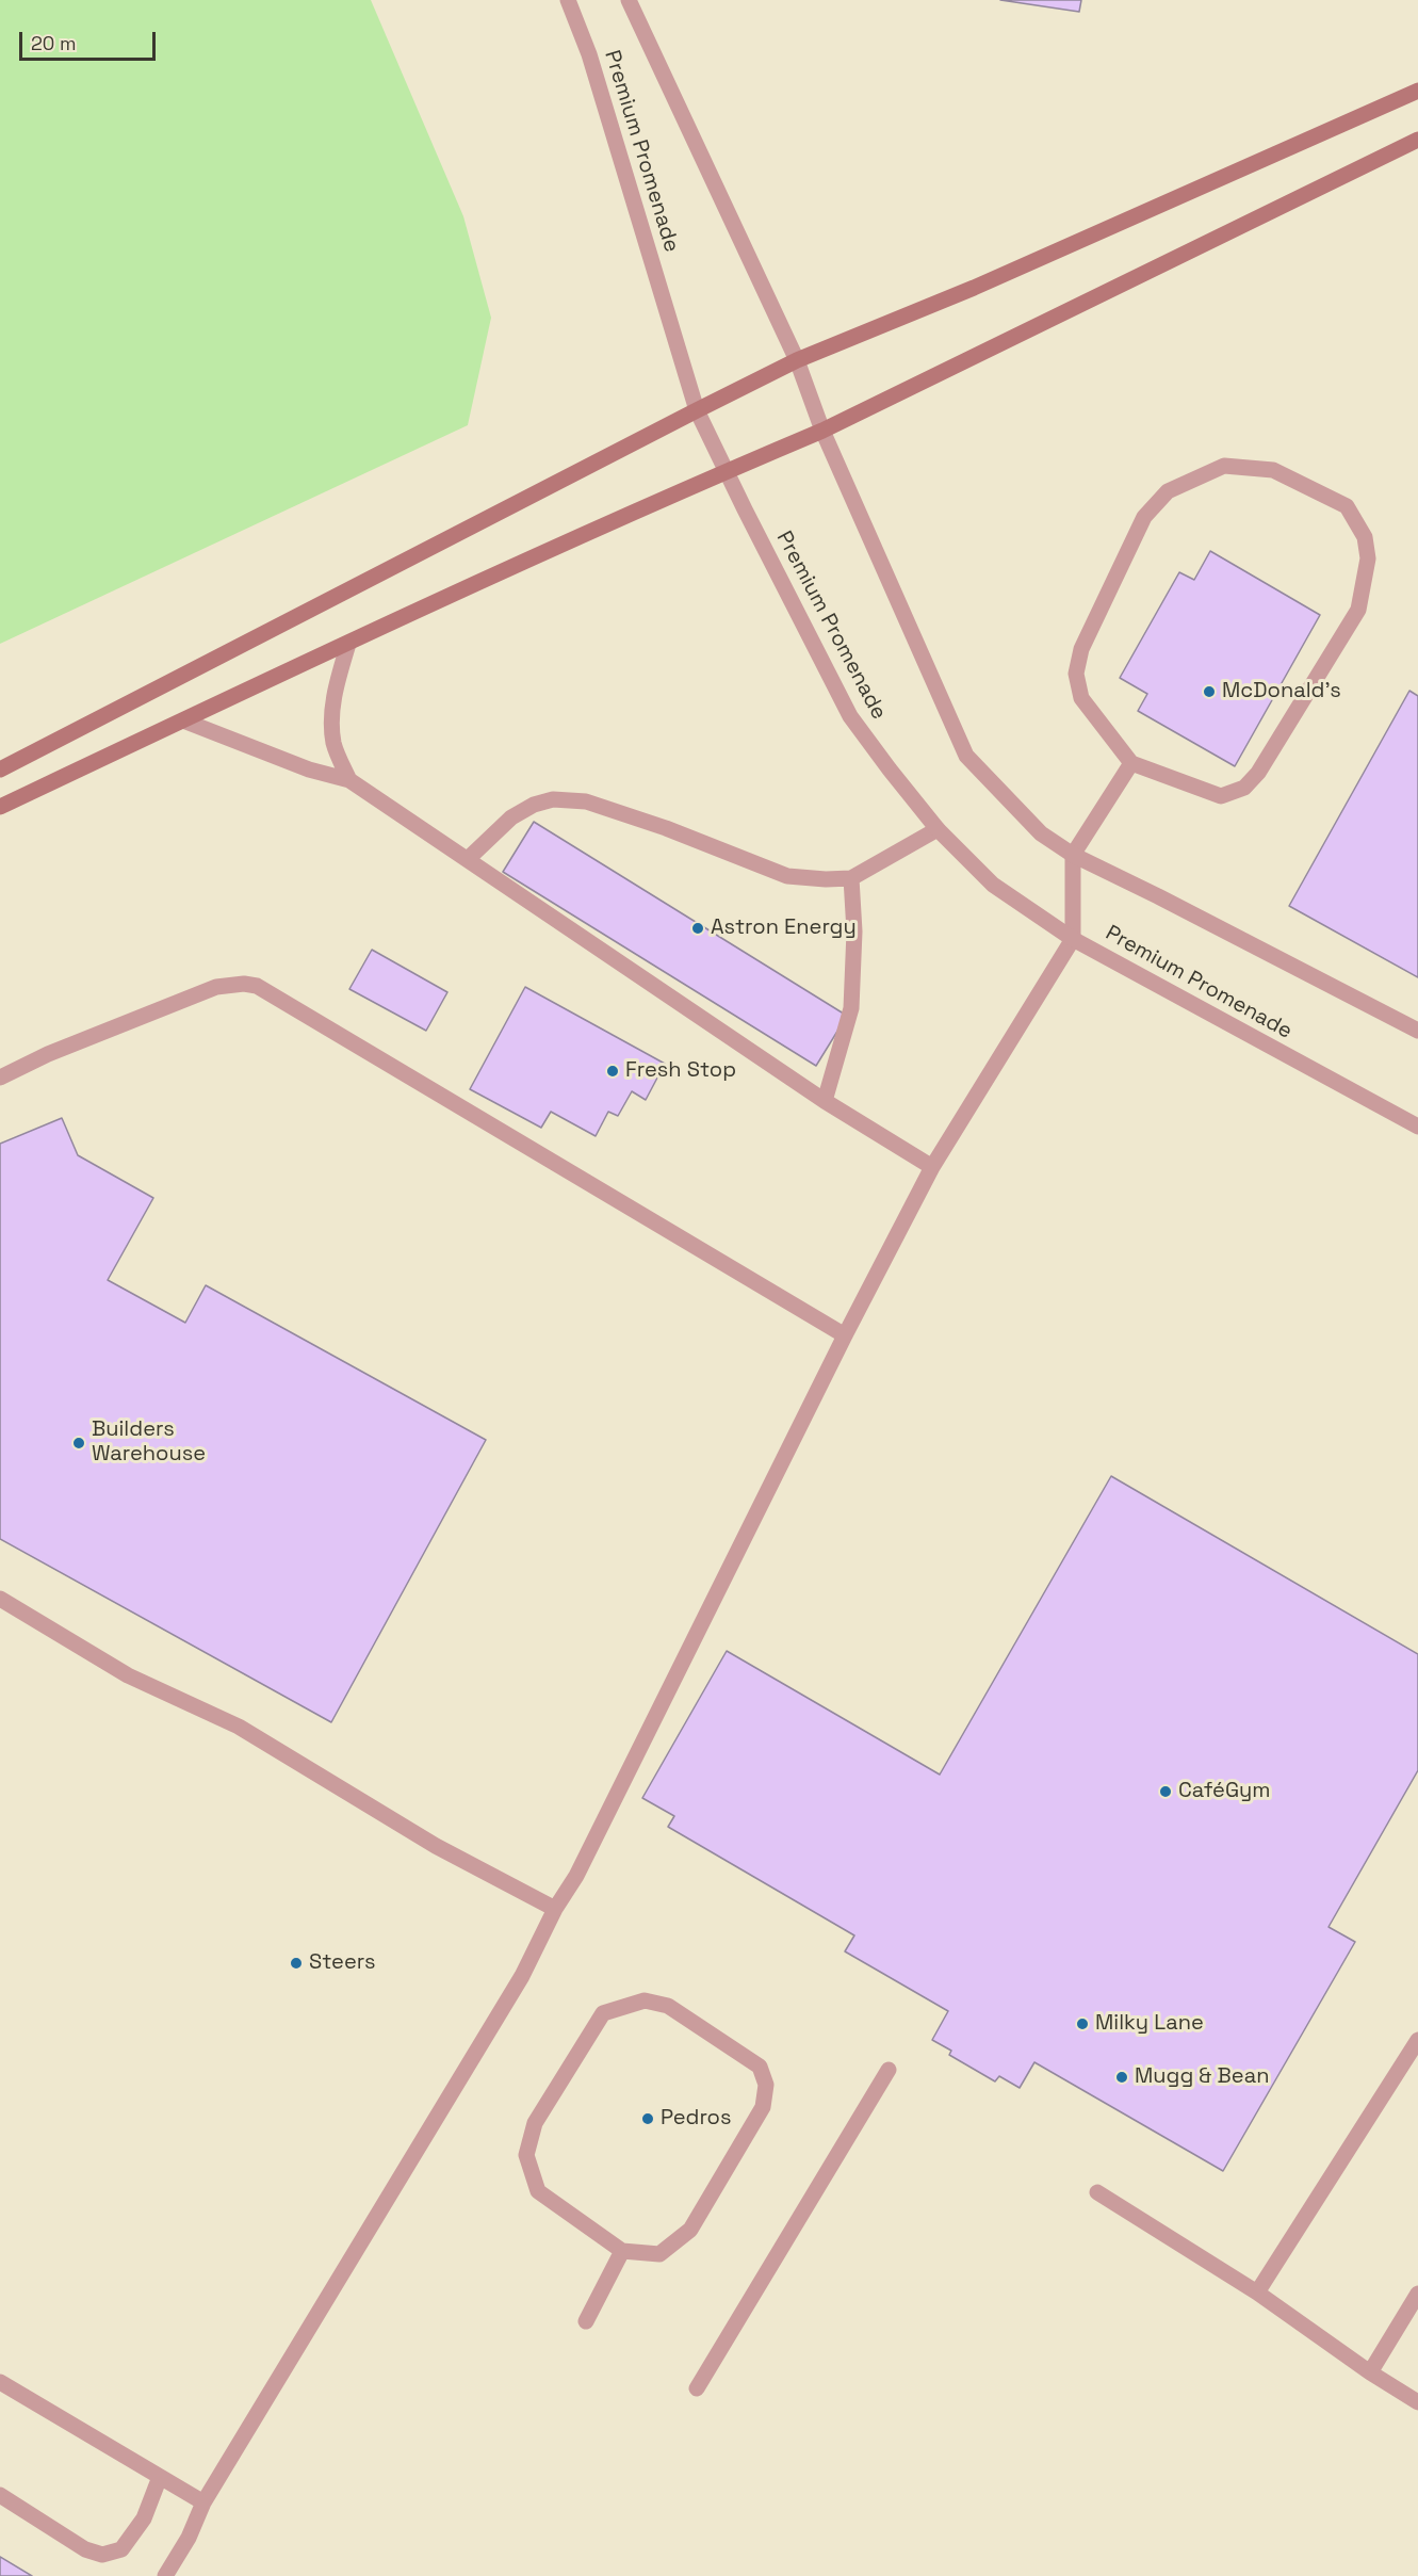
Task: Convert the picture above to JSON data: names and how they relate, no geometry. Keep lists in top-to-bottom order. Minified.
{"streets":{"street":["Premium Promenade"]},"places":["McDonald's","Astron Energy","Fresh Stop","Builders Warehouse","CaféGym","Steers","Milky Lane","Mugg & Bean","Pedros"],"scale_bar":"20 m"}
